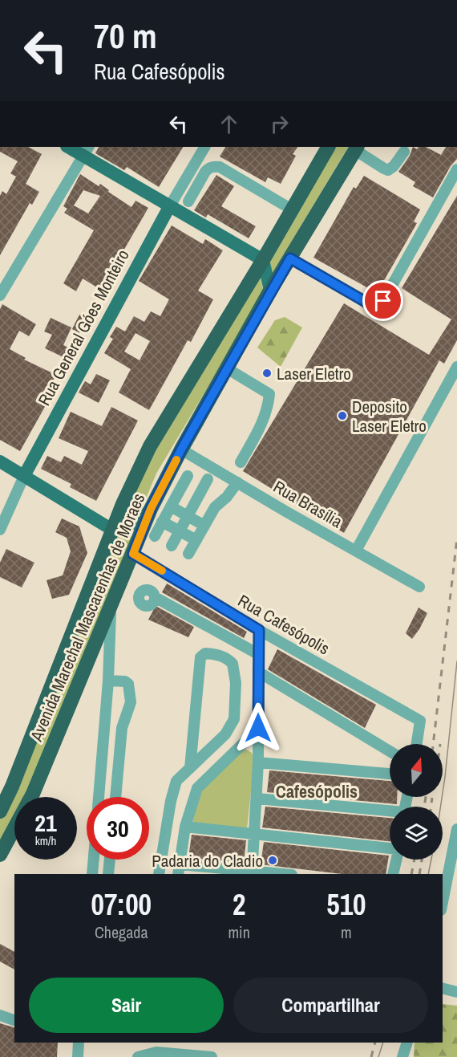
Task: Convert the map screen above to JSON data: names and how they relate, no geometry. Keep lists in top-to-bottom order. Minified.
{"streets":{"highway":["Avenida Marechal Mascarenhas de Moraes"],"main road":["Rua General Góes Monteiro"],"street":["Rua Brasília","Rua Cafesópolis"]},"crossings":[["Rua Brasília","Avenida Marechal Mascarenhas de Moraes"],["Avenida Marechal Mascarenhas de Moraes","Rua Cafesópolis"]],"districts":["Cafesópolis"],"places":["Laser Eletro","Deposito Laser Eletro","Padaria do Cladio"],"north":"top","page":{"turn":["70 m","Rua Cafesópolis"],"speed":"21 km/h","limit":"30","eta":["07:00","Chegada","2","min","510","m"],"buttons":["Sair","Compartilhar"]}}
